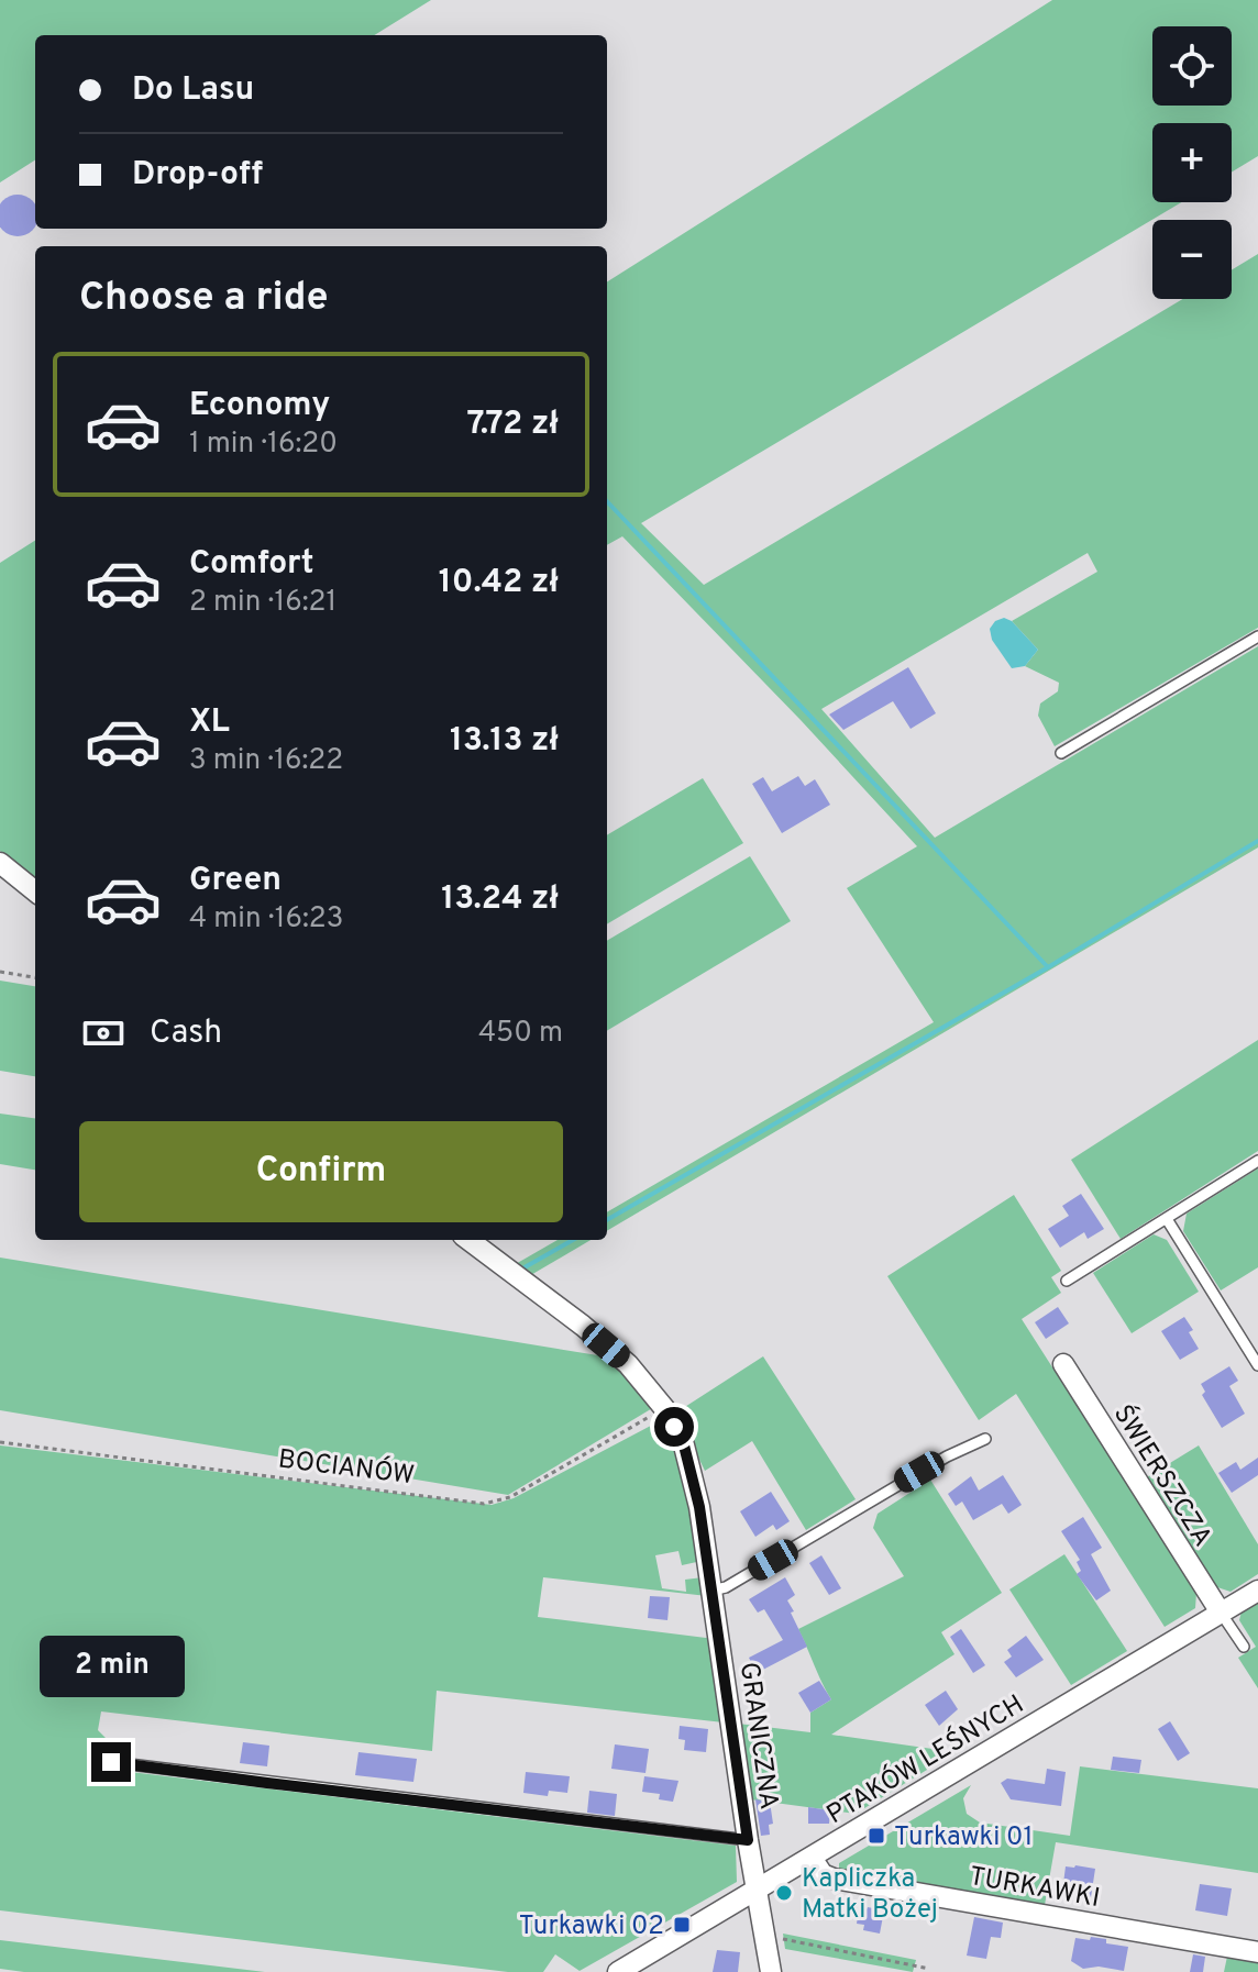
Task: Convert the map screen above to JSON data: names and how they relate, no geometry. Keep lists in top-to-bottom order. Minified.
{"streets":{"street":["ŚWIERSZCZA","GRANICZNA","PTAKÓW LEŚNYCH","TURKAWKI"],"path":["BOCIANÓW"]},"crossings":[["BOCIANÓW","GRANICZNA"],["ŚWIERSZCZA","PTAKÓW LEŚNYCH"],["GRANICZNA","PTAKÓW LEŚNYCH"],["PTAKÓW LEŚNYCH","TURKAWKI"]],"places":{"transit":["Turkawki 01","Turkawki 02"],"other":["Kapliczka Matki Bożej"]},"page":{"map_buttons":["+","−"],"banner":["Do Lasu","Drop-off"],"heading":"Choose a ride","list":[{"name":"Economy","note":"1 min · 16:20","value":"7.72 zł"},{"name":"Comfort","note":"2 min · 16:21","value":"10.42 zł"},{"name":"XL","note":"3 min · 16:22","value":"13.13 zł"},{"name":"Green","note":"4 min · 16:23","value":"13.24 zł"}],"pay":["Cash","450 m"],"buttons":"Confirm","bubble":"2 min"}}
